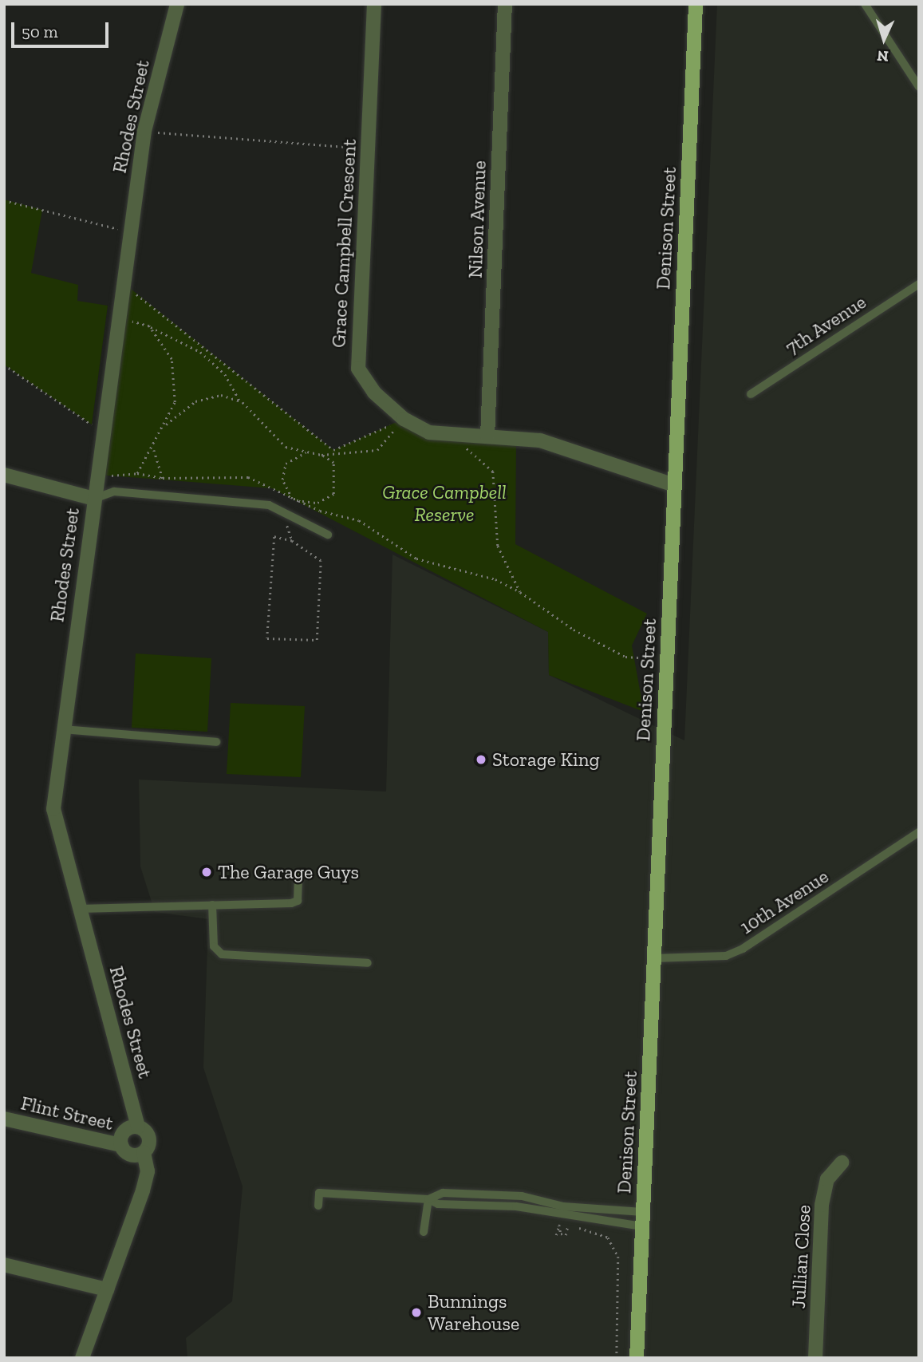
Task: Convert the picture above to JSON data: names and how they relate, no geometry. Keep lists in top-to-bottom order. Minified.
{"streets":{"main road":["Denison Street"],"street":["Rhodes Street","Nilson Avenue","Grace Campbell Crescent","Flint Street","Jullian Close"],"lane":["7th Avenue","10th Avenue"]},"crossings":[["Rhodes Street","Flint Street"],["Nilson Avenue","Grace Campbell Crescent"],["Denison Street","Grace Campbell Crescent"],["Denison Street","10th Avenue"]],"parks":["Grace Campbell Reserve"],"places":["Storage King","The Garage Guys","Bunnings Warehouse"],"scale_bar":"50 m","north":"bottom"}
